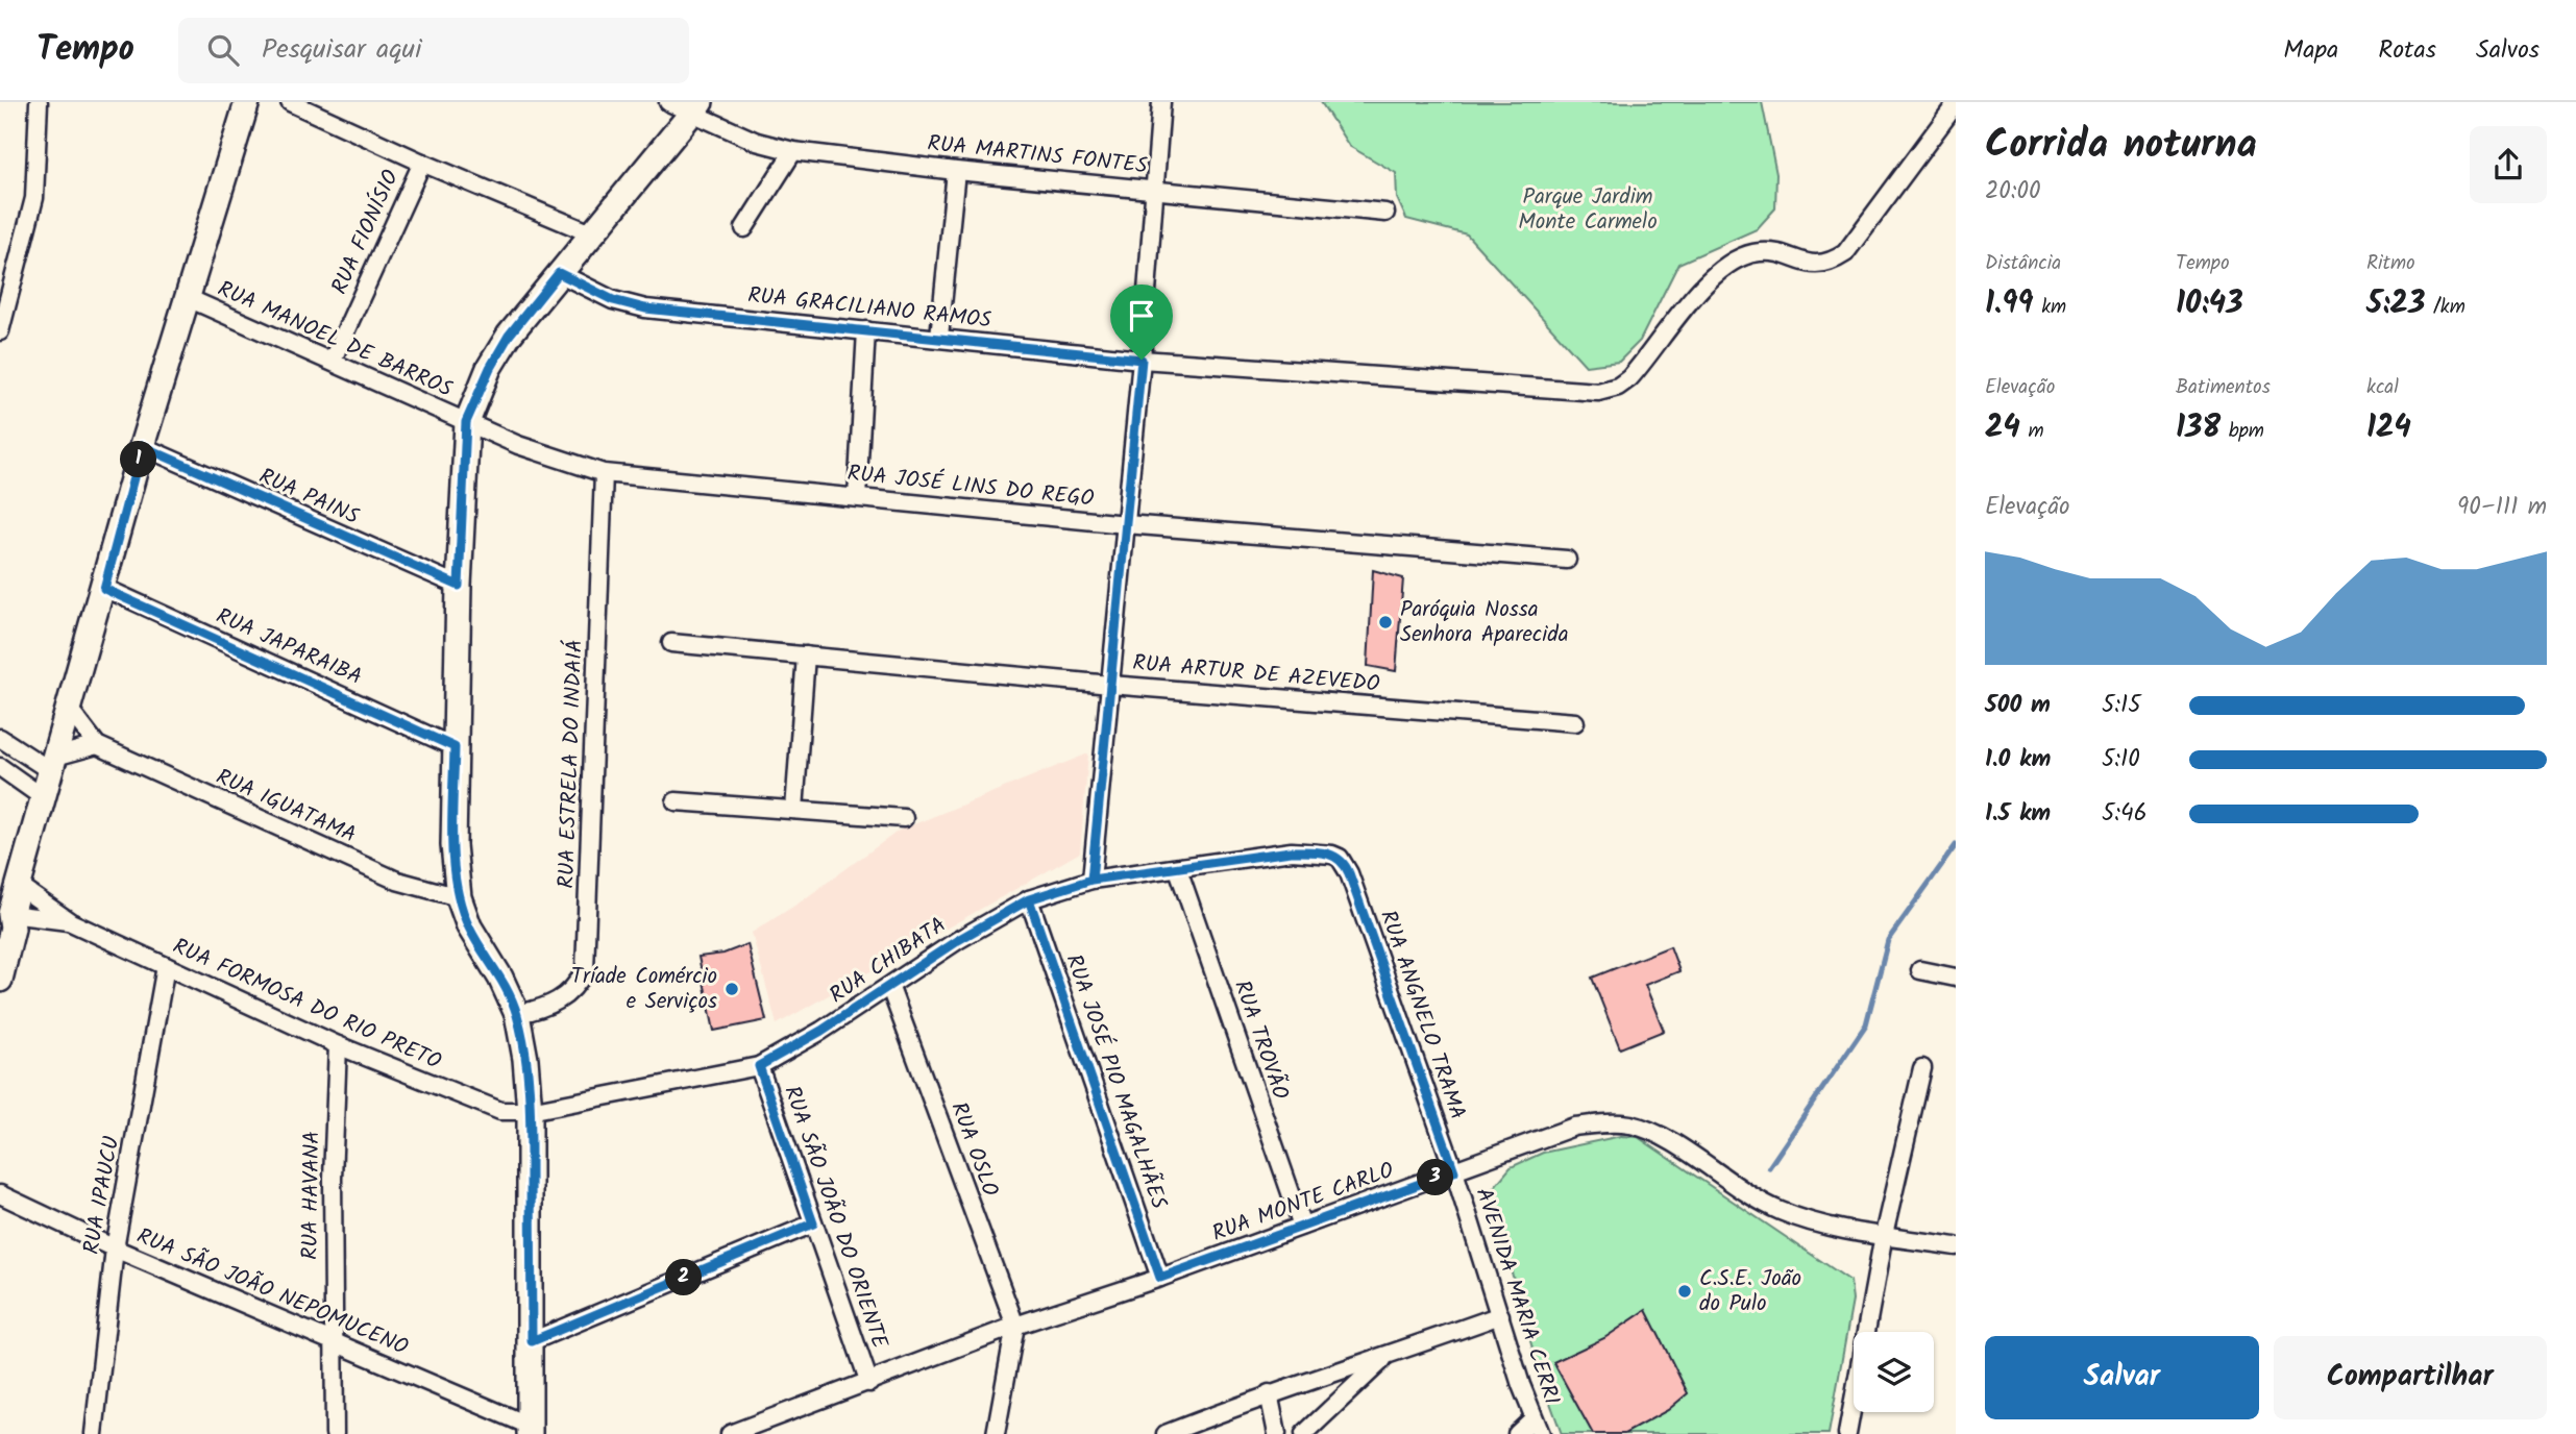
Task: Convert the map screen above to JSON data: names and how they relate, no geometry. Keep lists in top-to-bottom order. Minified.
{"streets":{"street":["RUA MARTINS FONTES","RUA FIONÍSIO","RUA GRACILIANO RAMOS","RUA MANOEL DE BARROS","RUA JOSÉ LINS DO REGO","RUA PAINS","RUA JAPARAIBA","RUA ARTUR DE AZEVEDO","RUA ESTRELA DO INDAIÁ","RUA IGUATAMA","RUA CHIBATA","RUA FORMOSA DO RIO PRETO","RUA ANGNELO TRAMA","RUA TROVÃO","RUA JOSÉ PIO MAGALHÃES","RUA OSLO","RUA IPAUCU","RUA HAVANA","RUA MONTE CARLO","RUA SÃO JOÃO DO ORIENTE","RUA SÃO JOÃO NEPOMUCENO","AVENIDA MARIA CERRI"]},"crossings":[["RUA FIONÍSIO","RUA MANOEL DE BARROS"],["RUA MANOEL DE BARROS","RUA JOSÉ LINS DO REGO"],["RUA JOSÉ LINS DO REGO","RUA ESTRELA DO INDAIÁ"],["RUA CHIBATA","RUA FORMOSA DO RIO PRETO"],["RUA CHIBATA","RUA ANGNELO TRAMA"],["RUA CHIBATA","RUA TROVÃO"],["RUA CHIBATA","RUA JOSÉ PIO MAGALHÃES"],["RUA CHIBATA","RUA OSLO"],["RUA CHIBATA","RUA SÃO JOÃO DO ORIENTE"],["RUA FORMOSA DO RIO PRETO","RUA IPAUCU"],["RUA FORMOSA DO RIO PRETO","RUA HAVANA"],["RUA ANGNELO TRAMA","RUA MONTE CARLO"],["RUA ANGNELO TRAMA","AVENIDA MARIA CERRI"],["RUA TROVÃO","RUA MONTE CARLO"],["RUA JOSÉ PIO MAGALHÃES","RUA MONTE CARLO"],["RUA OSLO","RUA MONTE CARLO"],["RUA IPAUCU","RUA SÃO JOÃO NEPOMUCENO"],["RUA HAVANA","RUA SÃO JOÃO NEPOMUCENO"],["RUA MONTE CARLO","RUA SÃO JOÃO DO ORIENTE"],["RUA MONTE CARLO","AVENIDA MARIA CERRI"]],"parks":["Parque Jardim Monte Carmelo"],"places":["Paróquia Nossa Senhora Aparecida","Tríade Comércio e Serviços","C.S.E. João do Pulo"],"page":{"header":"Tempo","search":"Pesquisar aqui","nav":["Mapa","Rotas","Salvos"],"heading":["Corrida noturna","20:00"],"stats":[["Distância","1.99 km"],["Tempo","10:43"],["Ritmo","5:23 /km"],["Elevação","24 m"],["Batimentos","138 bpm"],["kcal","124"]],"pins":["1","3","2"],"chart":["Elevação","90–111 m"],"list":[{"name":"500 m","note":"5:15"},{"name":"1.0 km","note":"5:10"},{"name":"1.5 km","note":"5:46"}],"buttons":["Salvar","Compartilhar"]}}
